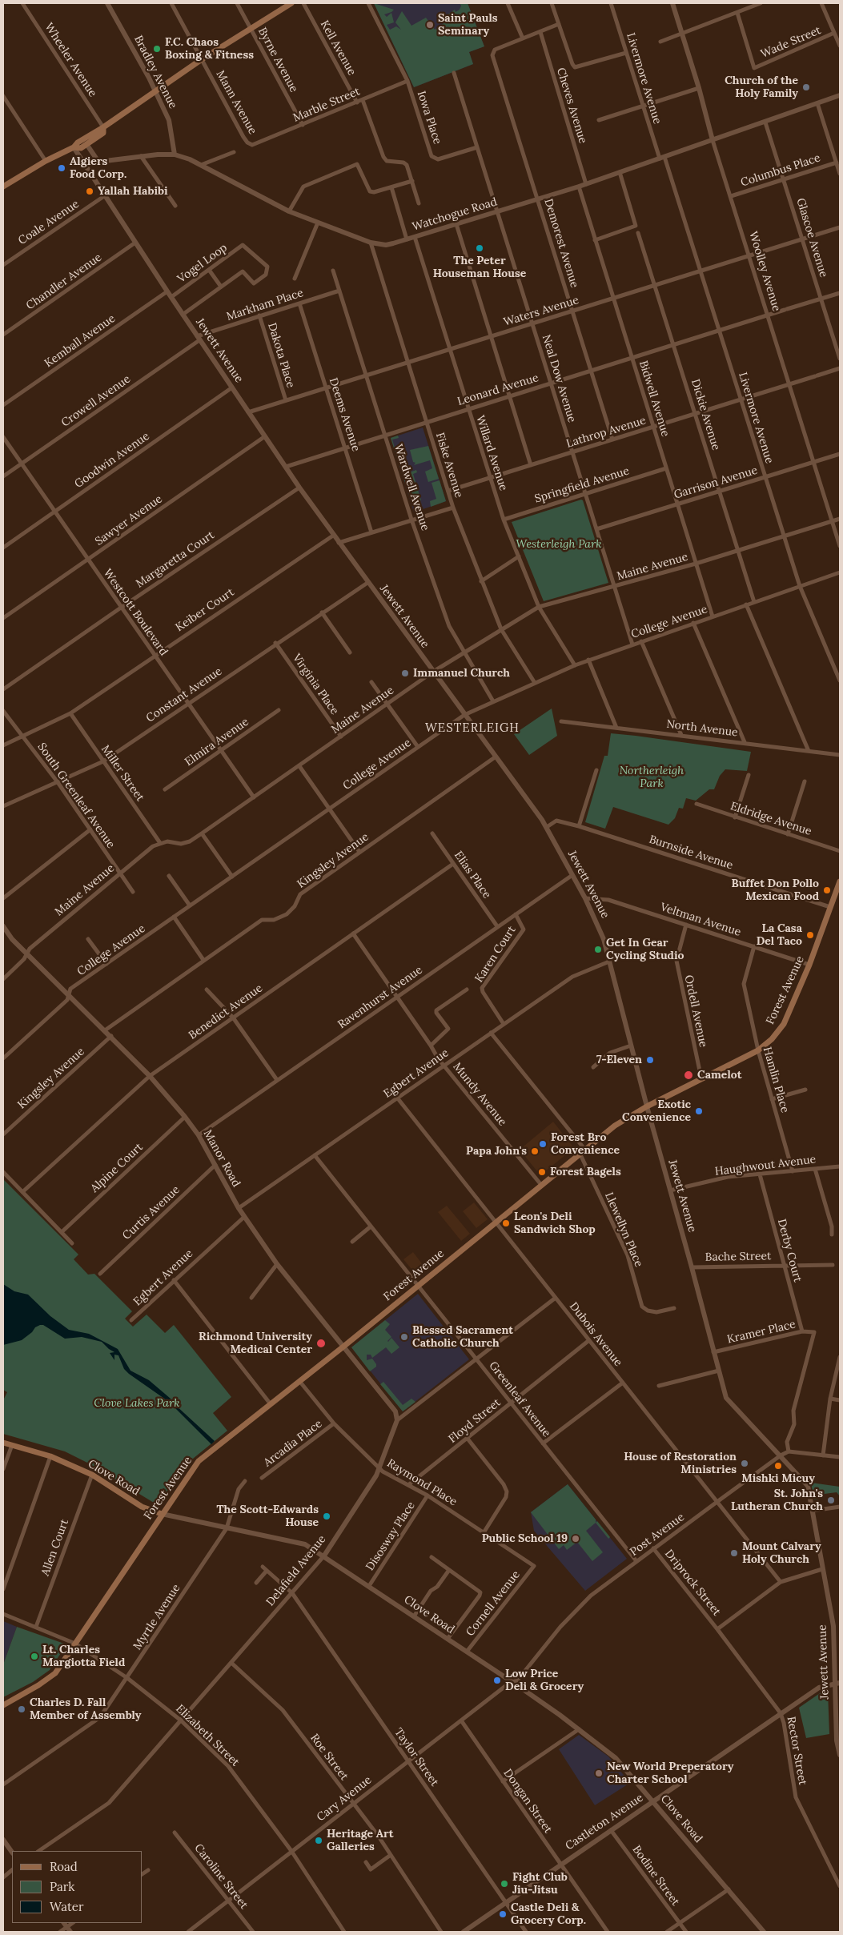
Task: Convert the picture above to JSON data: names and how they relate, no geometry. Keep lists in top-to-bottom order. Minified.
{"streets":{"main road":["Forest Avenue","Clove Road"],"street":["Wade Street","Kell Avenue","Wheeler Avenue","Byrne Avenue","Bradley Avenue","Livermore Avenue","Mann Avenue","Marble Street","Cheves Avenue","Iowa Place","Columbus Place","Watchogue Road","Coale Avenue","Glascoe Avenue","Demorest Avenue","Vogel Loop","Woolley Avenue","Chandler Avenue","Markham Place","Waters Avenue","Kemball Avenue","Jewett Avenue","Dakota Place","Neal Dow Avenue","Leonard Avenue","Bidwell Avenue","Crowell Avenue","Deems Avenue","Dickie Avenue","Lathrop Avenue","Willard Avenue","Goodwin Avenue","Fiske Avenue","Garrison Avenue","Springfield Avenue","Wardwell Avenue","Sawyer Avenue","Margaretta Court","Maine Avenue","Keiber Court","Westcott Boulevard","College Avenue","Virginia Place","Constant Avenue","North Avenue","Elmira Avenue","Miller Street","South Greenleaf Avenue","Eldridge Avenue","Burnside Avenue","Kingsley Avenue","Elias Place","Veltman Avenue","Karen Court","Ravenhurst Avenue","Ordell Avenue","Benedict Avenue","Egbert Avenue","Hamlin Place","Mundy Avenue","Manor Road","Haughwout Avenue","Alpine Court","Curtis Avenue","Llewellyn Place","Derby Court","Bache Street","Kramer Place","Dubois Avenue","Greenleaf Avenue","Floyd Street","Arcadia Place","Raymond Place","Post Avenue","Disosway Place","Allen Court","Delafield Avenue","Driprock Street","Cornell Avenue","Myrtle Avenue","Elizabeth Street","Rector Street","Roe Street","Taylor Street","Cary Avenue","Dongan Street","Castleton Avenue","Bodine Street","Caroline Street"]},"crossings":[["Kell Avenue","Marble Street"],["Byrne Avenue","Marble Street"],["Bradley Avenue","Watchogue Road"],["Livermore Avenue","Watchogue Road"],["Livermore Avenue","Waters Avenue"],["Livermore Avenue","Leonard Avenue"],["Livermore Avenue","Lathrop Avenue"],["Livermore Avenue","Garrison Avenue"],["Livermore Avenue","Maine Avenue"],["Livermore Avenue","College Avenue"],["Mann Avenue","Marble Street"],["Marble Street","Iowa Place"],["Cheves Avenue","Watchogue Road"],["Iowa Place","Neal Dow Avenue"],["Columbus Place","Glascoe Avenue"],["Columbus Place","Woolley Avenue"],["Watchogue Road","Glascoe Avenue"],["Watchogue Road","Demorest Avenue"],["Watchogue Road","Woolley Avenue"],["Watchogue Road","Neal Dow Avenue"],["Watchogue Road","Bidwell Avenue"],["Watchogue Road","Willard Avenue"],["Watchogue Road","Fiske Avenue"],["Coale Avenue","Jewett Avenue"],["Glascoe Avenue","Waters Avenue"],["Glascoe Avenue","Leonard Avenue"],["Demorest Avenue","Waters Avenue"],["Demorest Avenue","Leonard Avenue"],["Demorest Avenue","Lathrop Avenue"],["Vogel Loop","Jewett Avenue"],["Woolley Avenue","Waters Avenue"],["Woolley Avenue","Leonard Avenue"],["Woolley Avenue","Lathrop Avenue"],["Woolley Avenue","Garrison Avenue"],["Woolley Avenue","Maine Avenue"],["Chandler Avenue","Jewett Avenue"],["Markham Place","Jewett Avenue"],["Markham Place","Dakota Place"],["Markham Place","Crowell Avenue"],["Markham Place","Deems Avenue"],["Markham Place","Wardwell Avenue"],["Waters Avenue","Jewett Avenue"],["Waters Avenue","Dakota Place"],["Waters Avenue","Neal Dow Avenue"],["Waters Avenue","Bidwell Avenue"],["Waters Avenue","Deems Avenue"],["Waters Avenue","Dickie Avenue"],["Waters Avenue","Willard Avenue"],["Waters Avenue","Fiske Avenue"],["Waters Avenue","Wardwell Avenue"],["Kemball Avenue","Jewett Avenue"],["Jewett Avenue","Leonard Avenue"],["Jewett Avenue","Crowell Avenue"],["Jewett Avenue","Goodwin Avenue"],["Jewett Avenue","Sawyer Avenue"],["Jewett Avenue","Margaretta Court"],["Jewett Avenue","Maine Avenue"],["Jewett Avenue","Keiber Court"],["Jewett Avenue","College Avenue"],["Jewett Avenue","Constant Avenue"],["Jewett Avenue","Burnside Avenue"],["Jewett Avenue","Kingsley Avenue"],["Jewett Avenue","Veltman Avenue"],["Jewett Avenue","Forest Avenue"],["Jewett Avenue","Ravenhurst Avenue"],["Jewett Avenue","Egbert Avenue"],["Jewett Avenue","Haughwout Avenue"],["Jewett Avenue","Bache Street"],["Jewett Avenue","Kramer Place"],["Jewett Avenue","Post Avenue"],["Jewett Avenue","Castleton Avenue"],["Neal Dow Avenue","Leonard Avenue"],["Neal Dow Avenue","Lathrop Avenue"],["Neal Dow Avenue","Garrison Avenue"],["Neal Dow Avenue","Springfield Avenue"],["Neal Dow Avenue","Maine Avenue"],["Neal Dow Avenue","College Avenue"],["Leonard Avenue","Bidwell Avenue"],["Leonard Avenue","Deems Avenue"],["Leonard Avenue","Dickie Avenue"],["Leonard Avenue","Willard Avenue"],["Leonard Avenue","Fiske Avenue"],["Leonard Avenue","Wardwell Avenue"],["Bidwell Avenue","Lathrop Avenue"],["Bidwell Avenue","Garrison Avenue"],["Bidwell Avenue","Springfield Avenue"],["Bidwell Avenue","Maine Avenue"],["Bidwell Avenue","College Avenue"],["Crowell Avenue","Westcott Boulevard"],["Dickie Avenue","Lathrop Avenue"],["Dickie Avenue","Garrison Avenue"],["Dickie Avenue","Maine Avenue"],["Dickie Avenue","College Avenue"],["Lathrop Avenue","Willard Avenue"],["Lathrop Avenue","Fiske Avenue"],["Willard Avenue","Springfield Avenue"],["Willard Avenue","Maine Avenue"],["Willard Avenue","College Avenue"],["Goodwin Avenue","Westcott Boulevard"],["Fiske Avenue","Maine Avenue"],["Fiske Avenue","College Avenue"],["Wardwell Avenue","Maine Avenue"],["Wardwell Avenue","College Avenue"],["Sawyer Avenue","Westcott Boulevard"],["Margaretta Court","Westcott Boulevard"],["Maine Avenue","Westcott Boulevard"],["Maine Avenue","Virginia Place"],["Maine Avenue","Miller Street"],["Maine Avenue","South Greenleaf Avenue"],["Maine Avenue","Manor Road"],["Keiber Court","Westcott Boulevard"],["Keiber Court","Miller Street"],["Keiber Court","South Greenleaf Avenue"],["Westcott Boulevard","Constant Avenue"],["Westcott Boulevard","Elmira Avenue"],["College Avenue","Manor Road"],["Virginia Place","Constant Avenue"],["Constant Avenue","Miller Street"],["Constant Avenue","South Greenleaf Avenue"],["Burnside Avenue","Forest Avenue"],["Kingsley Avenue","Manor Road"],["Elias Place","Ravenhurst Avenue"],["Elias Place","Benedict Avenue"],["Veltman Avenue","Forest Avenue"],["Veltman Avenue","Ordell Avenue"],["Veltman Avenue","Hamlin Place"],["Karen Court","Ravenhurst Avenue"],["Karen Court","Egbert Avenue"],["Forest Avenue","Ordell Avenue"],["Forest Avenue","Hamlin Place"],["Forest Avenue","Mundy Avenue"],["Forest Avenue","Manor Road"],["Forest Avenue","Llewellyn Place"],["Forest Avenue","Dubois Avenue"],["Forest Avenue","Greenleaf Avenue"],["Forest Avenue","Clove Road"],["Forest Avenue","Raymond Place"],["Forest Avenue","Elizabeth Street"],["Ravenhurst Avenue","Mundy Avenue"],["Ravenhurst Avenue","Manor Road"],["Benedict Avenue","Mundy Avenue"],["Benedict Avenue","Manor Road"],["Egbert Avenue","Mundy Avenue"],["Egbert Avenue","Manor Road"],["Egbert Avenue","Dubois Avenue"],["Egbert Avenue","Greenleaf Avenue"],["Hamlin Place","Haughwout Avenue"],["Manor Road","Alpine Court"],["Manor Road","Curtis Avenue"],["Manor Road","Delafield Avenue"],["Haughwout Avenue","Derby Court"],["Derby Court","Bache Street"],["Derby Court","Kramer Place"],["Kramer Place","Post Avenue"],["Dubois Avenue","Floyd Street"],["Dubois Avenue","Post Avenue"],["Greenleaf Avenue","Floyd Street"],["Greenleaf Avenue","Post Avenue"],["Floyd Street","Raymond Place"],["Arcadia Place","Raymond Place"],["Clove Road","Post Avenue"],["Clove Road","Disosway Place"],["Clove Road","Allen Court"],["Clove Road","Delafield Avenue"],["Clove Road","Cornell Avenue"],["Clove Road","Myrtle Avenue"],["Clove Road","Cary Avenue"],["Clove Road","Castleton Avenue"],["Raymond Place","Disosway Place"],["Raymond Place","Delafield Avenue"],["Raymond Place","Cornell Avenue"],["Post Avenue","Driprock Street"],["Post Avenue","Cary Avenue"],["Allen Court","Elizabeth Street"],["Delafield Avenue","Elizabeth Street"],["Delafield Avenue","Roe Street"],["Delafield Avenue","Taylor Street"],["Driprock Street","Rector Street"],["Myrtle Avenue","Elizabeth Street"],["Elizabeth Street","Cary Avenue"],["Rector Street","Castleton Avenue"],["Roe Street","Cary Avenue"],["Taylor Street","Cary Avenue"],["Taylor Street","Castleton Avenue"],["Cary Avenue","Dongan Street"],["Cary Avenue","Caroline Street"],["Dongan Street","Castleton Avenue"],["Castleton Avenue","Bodine Street"]],"districts":["WESTERLEIGH"],"parks":["Westerleigh Park","Northerleigh Park","Clove Lakes Park"],"places":["Saint Pauls Seminary","F.C. Chaos Boxing & Fitness","Church of the Holy Family","Algiers Food Corp.","Yallah Habibi","The Peter Houseman House","Immanuel Church","Buffet Don Pollo Mexican Food","La Casa Del Taco","Get In Gear Cycling Studio","7-Eleven","Camelot","Exotic Convenience","Forest Bro Convenience","Papa John's","Forest Bagels","Leon's Deli Sandwich Shop","Blessed Sacrament Catholic Church","Richmond University Medical Center","House of Restoration Ministries","Mishki Micuy","St. John's Lutheran Church","The Scott-Edwards House","Public School 19","Mount Calvary Holy Church","Lt. Charles Margiotta Field","Low Price Deli & Grocery","Charles D. Fall Member of Assembly","New World Preperatory Charter School","Heritage Art Galleries","Fight Club Jiu-Jitsu","Castle Deli & Grocery Corp."],"legend":["Road","Park","Water"]}
